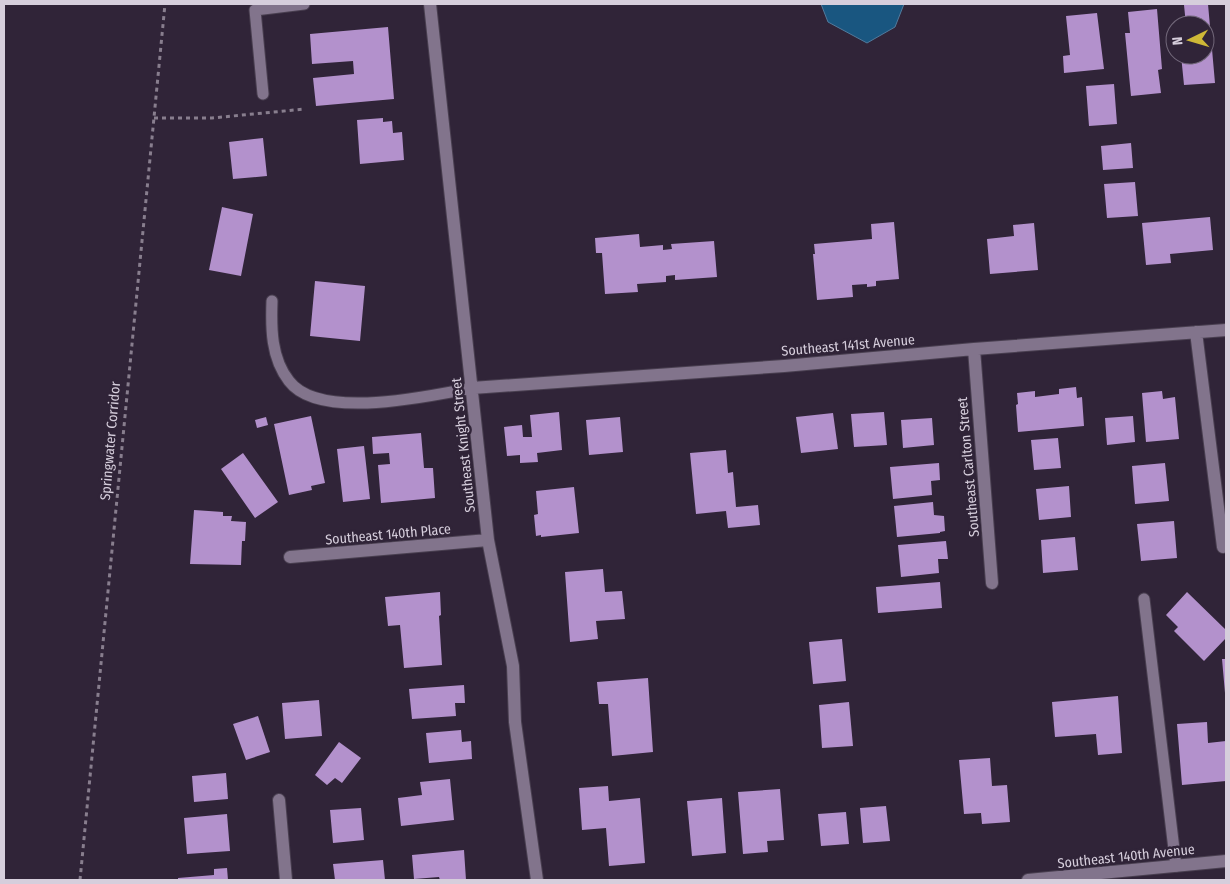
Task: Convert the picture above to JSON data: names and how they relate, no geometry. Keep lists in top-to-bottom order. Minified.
{"streets":{"street":["Southeast 141st Avenue","Southeast Knight Street","Southeast Carlton Street","Southeast 140th Place","Southeast 140th Avenue"],"path":["Springwater Corridor"]},"crossings":[["Southeast 141st Avenue","Southeast Knight Street"],["Southeast 141st Avenue","Southeast Carlton Street"],["Southeast Knight Street","Southeast 140th Place"]],"north":"left"}
